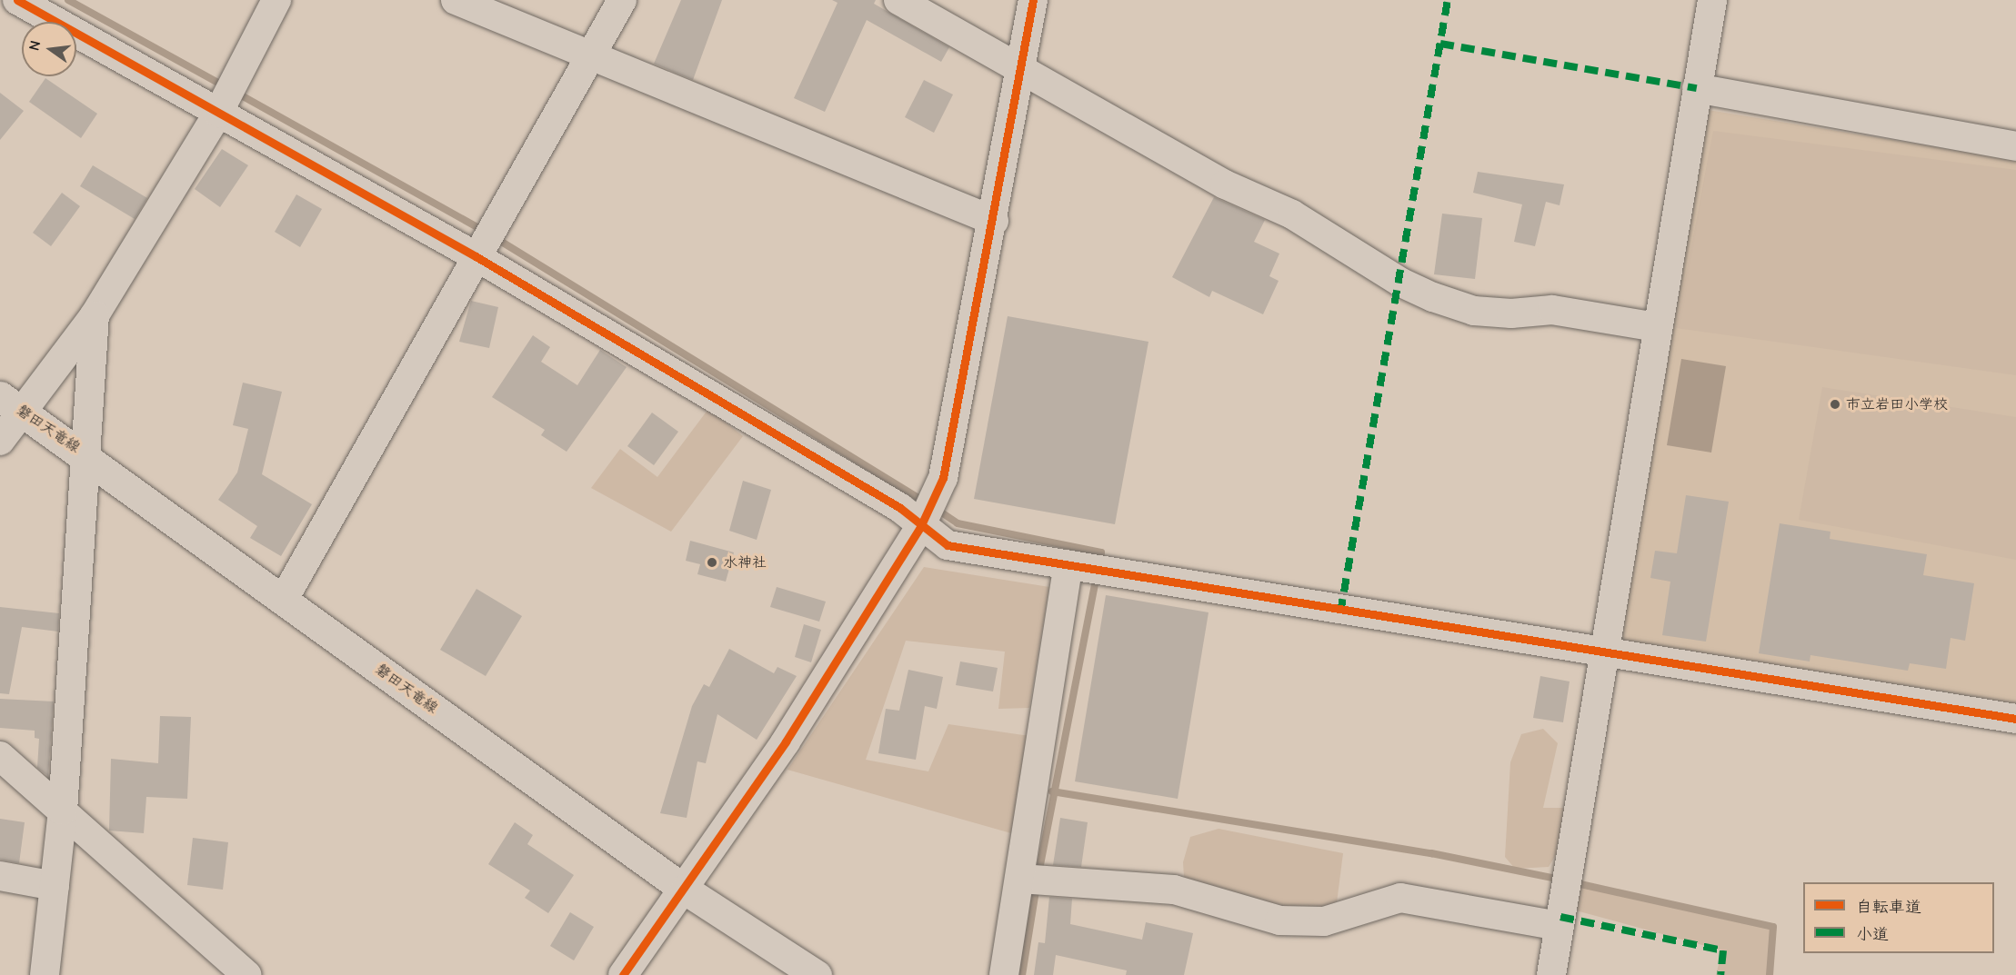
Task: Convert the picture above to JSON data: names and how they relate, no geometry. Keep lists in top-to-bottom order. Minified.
{"streets":{"main road":["磐田天竜線"]},"places":["市立岩田小学校","水神社"],"legend":["自転車道","小道"],"north":"left"}
